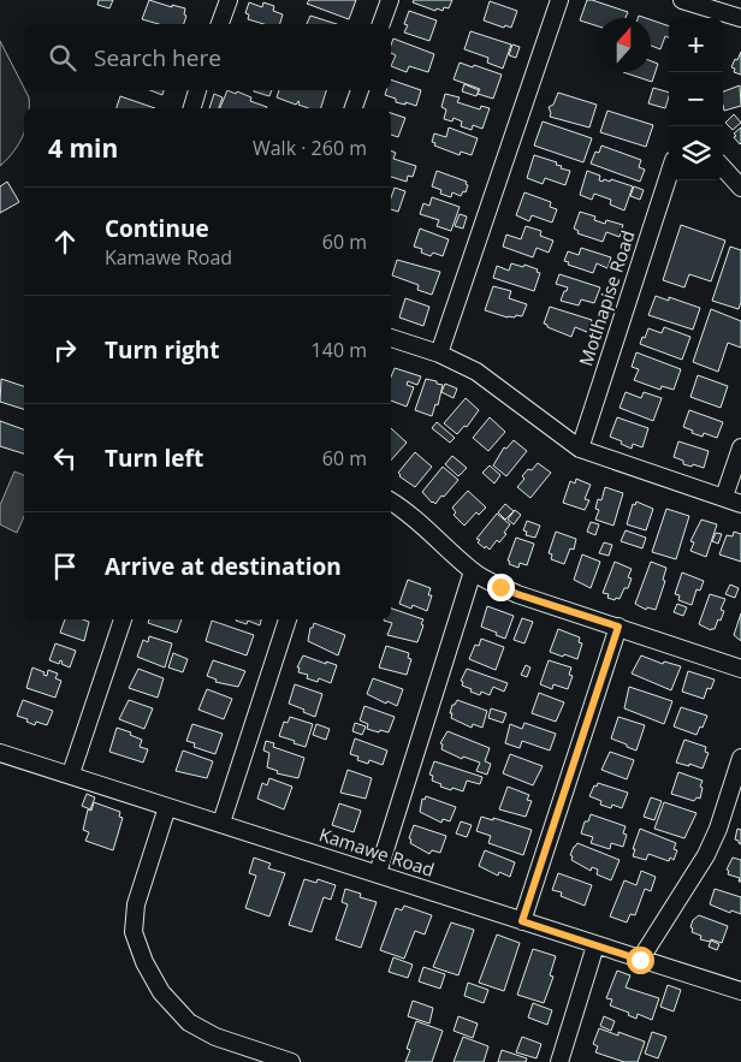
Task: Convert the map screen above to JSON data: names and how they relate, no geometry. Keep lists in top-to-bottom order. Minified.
{"streets":{"street":["Motlhapise Road","Kamawe Road"]},"north":"top","page":{"map_buttons":["+","−"],"search":"Search here","heading":["4 min","Walk · 260 m"],"list":[["Continue","Kamawe Road","60 m"],["Turn right","140 m"],["Turn left","60 m"],"Arrive at destination"]}}
